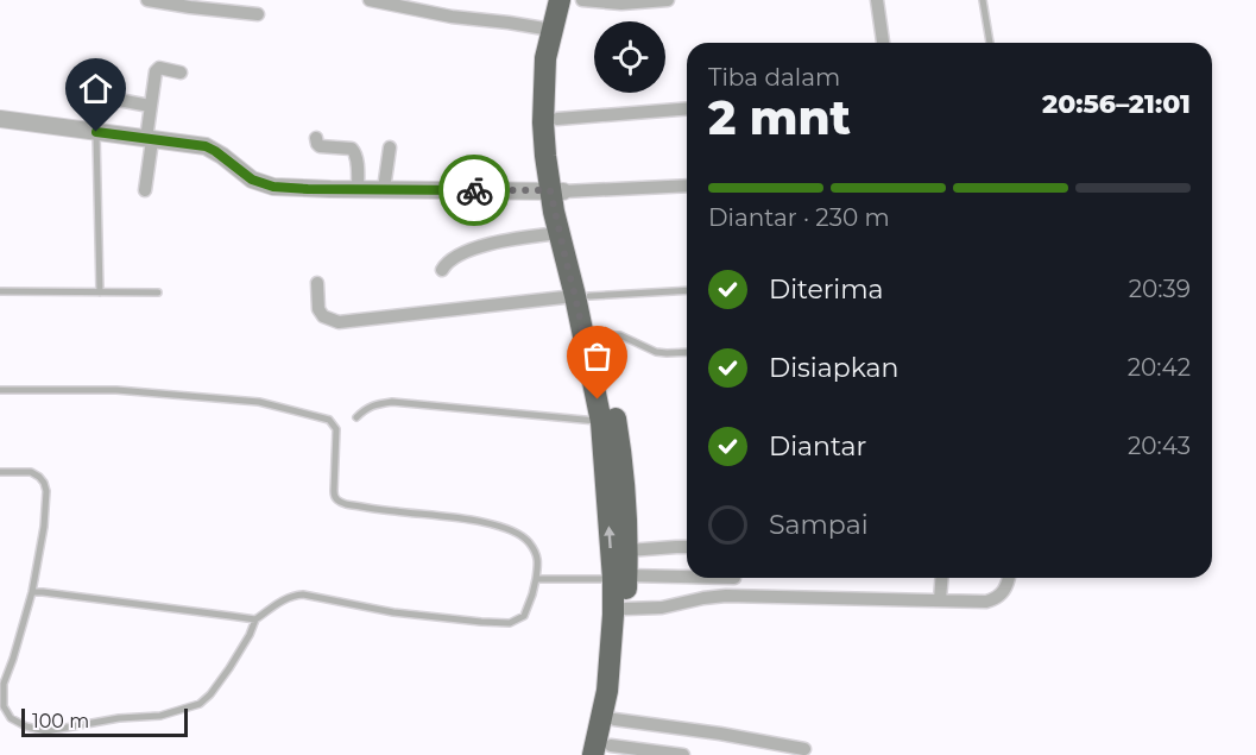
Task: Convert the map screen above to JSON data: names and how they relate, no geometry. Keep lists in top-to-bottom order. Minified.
{"scale_bar":"100 m","page":{"heading":["2 mnt","Tiba dalam","20:56–21:01"],"bar":"Diantar · 230 m","list":[["Diterima","20:39"],["Disiapkan","20:42"],["Diantar","20:43"],"Sampai"],"scale":"100 m"}}
